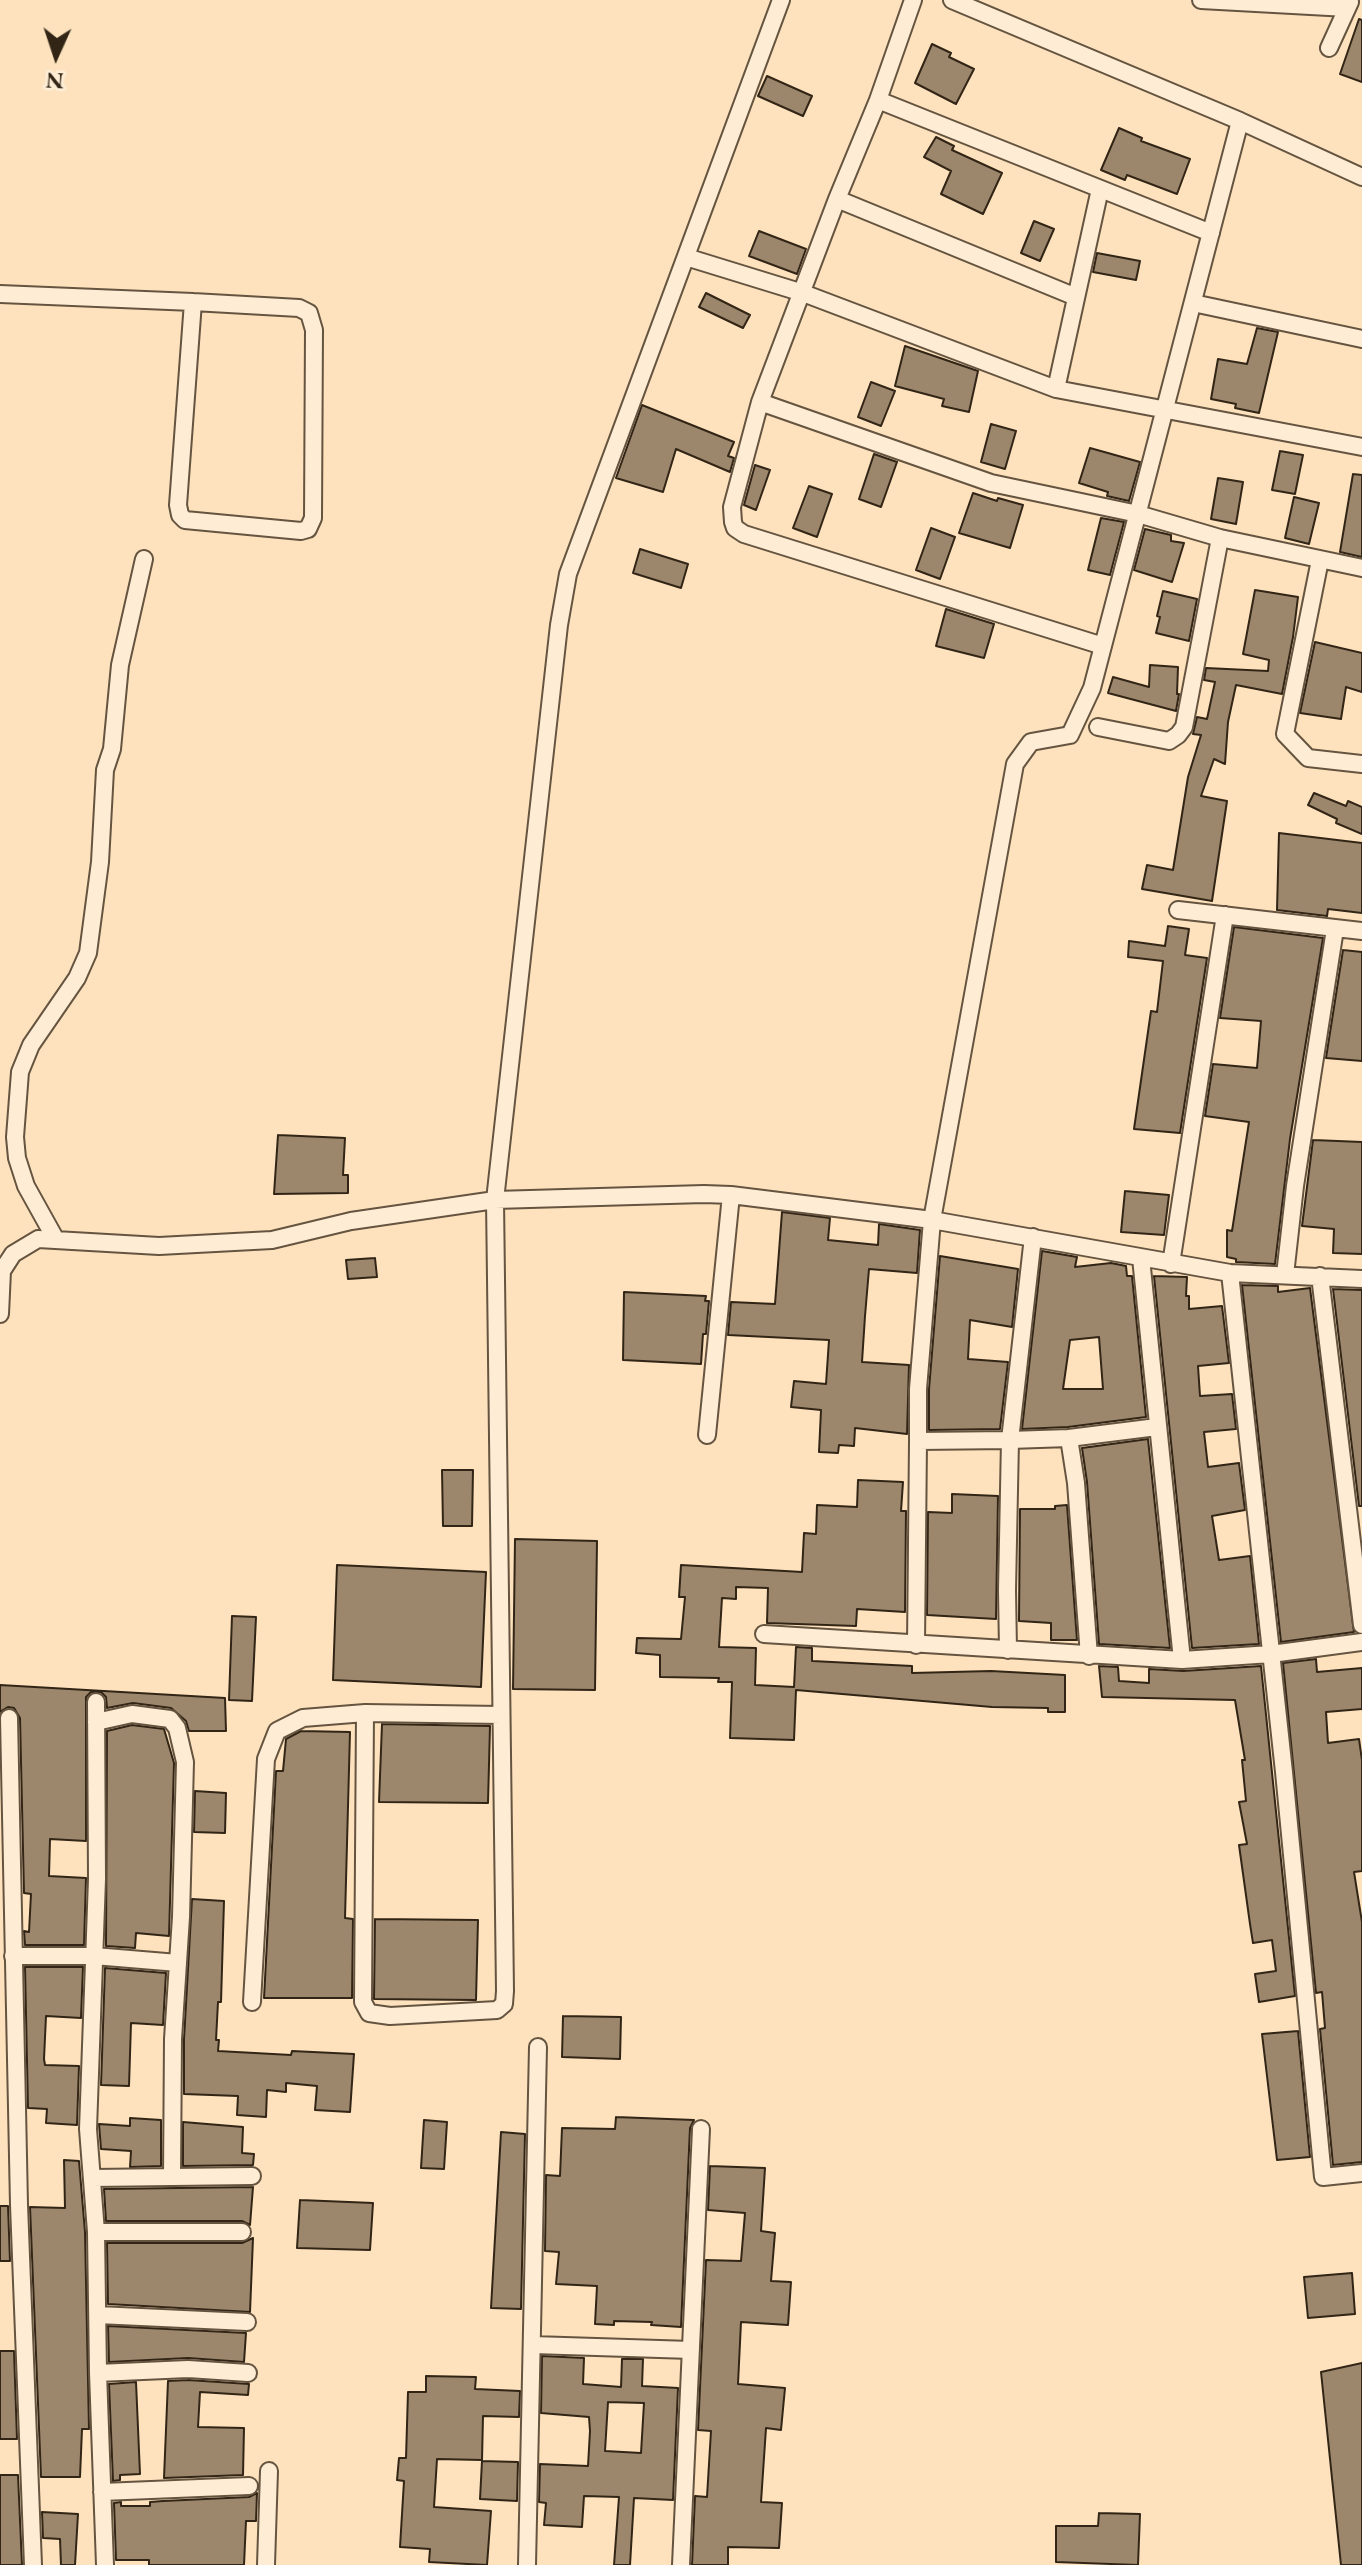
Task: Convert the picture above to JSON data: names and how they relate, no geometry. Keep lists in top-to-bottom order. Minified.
{"north":"bottom"}
